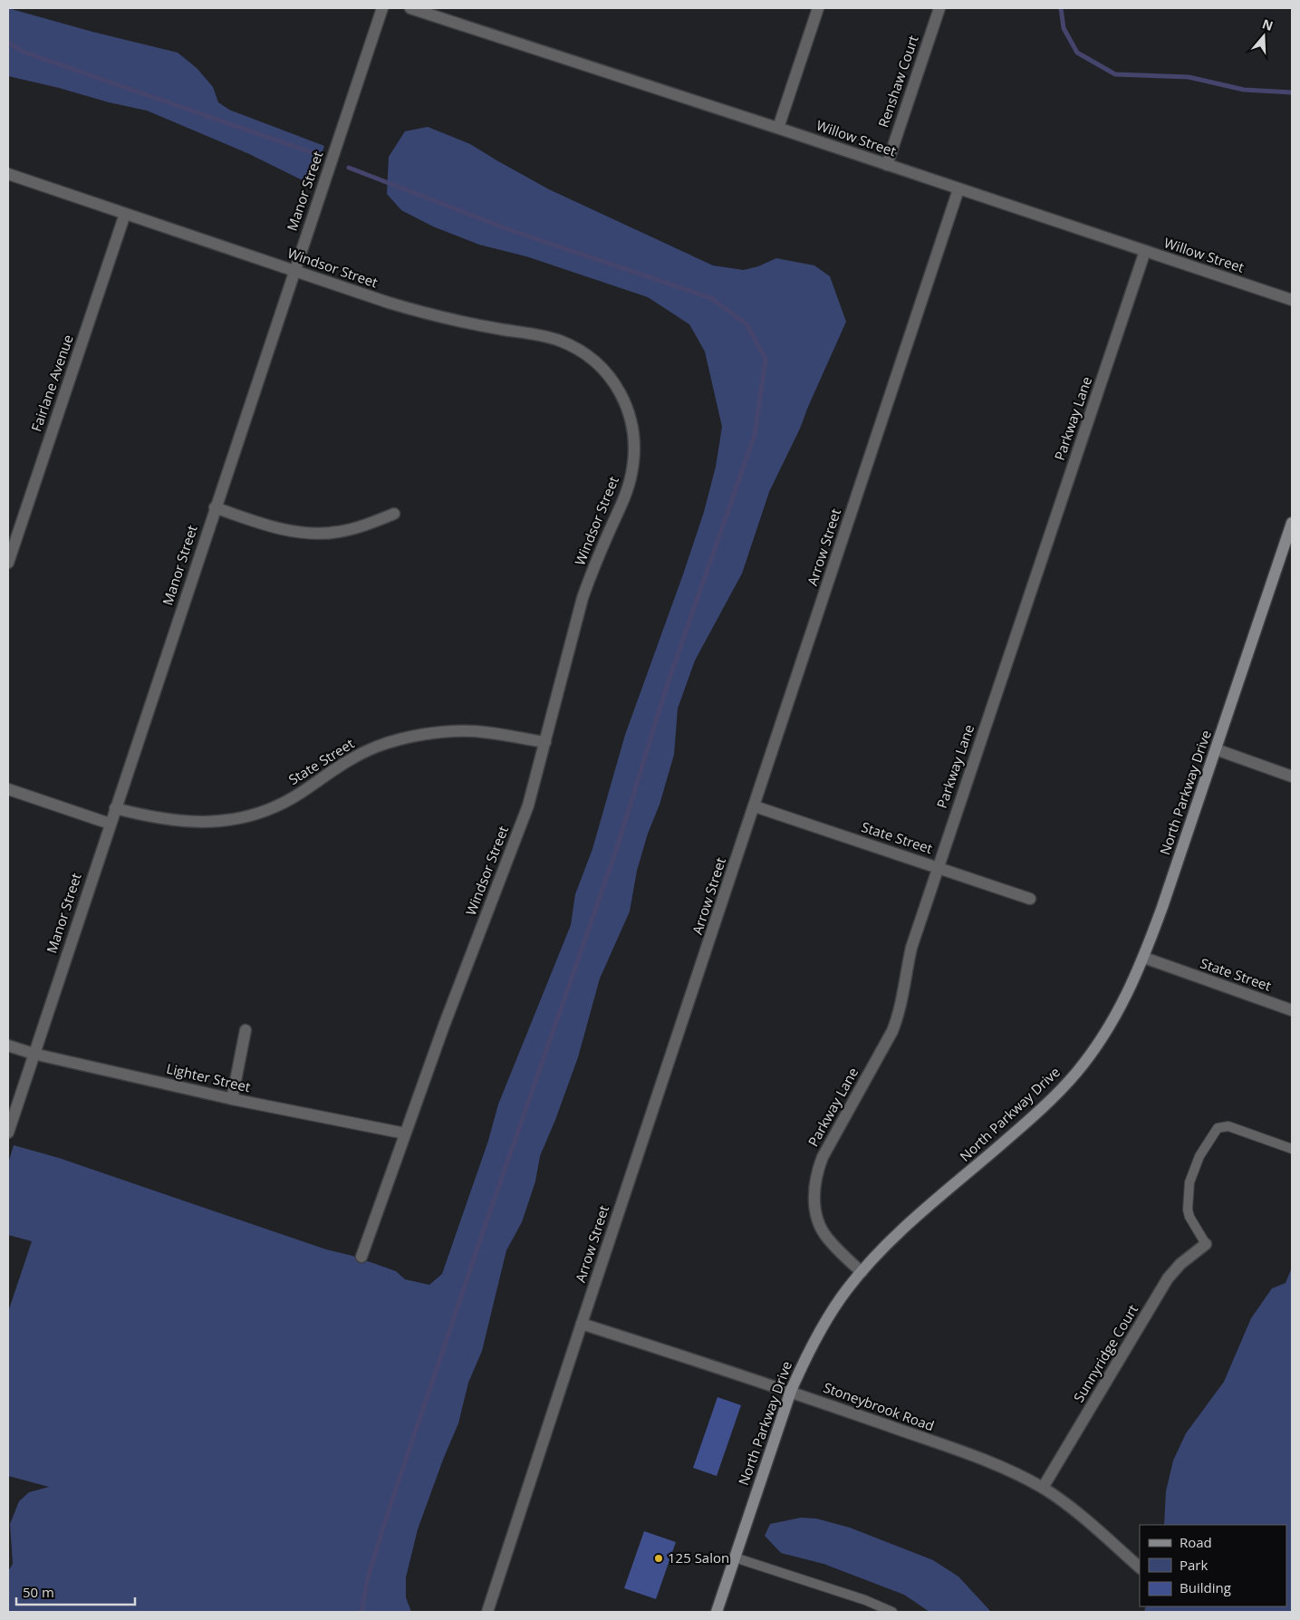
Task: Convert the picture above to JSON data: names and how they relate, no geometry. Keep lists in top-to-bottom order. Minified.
{"streets":{"main road":["North Parkway Drive"],"street":["Renshaw Court","Willow Street","Manor Street","Windsor Street","Fairlane Avenue","Parkway Lane","Arrow Street","State Street","Lighter Street","Sunnyridge Court","Stoneybrook Road"]},"crossings":[["Renshaw Court","Willow Street"],["Willow Street","Parkway Lane"],["Willow Street","Arrow Street"],["Manor Street","Windsor Street"],["Manor Street","State Street"],["Manor Street","Lighter Street"],["Windsor Street","Fairlane Avenue"],["Windsor Street","State Street"],["Windsor Street","Lighter Street"],["Parkway Lane","State Street"],["Parkway Lane","North Parkway Drive"],["Arrow Street","State Street"],["Arrow Street","Stoneybrook Road"],["State Street","North Parkway Drive"],["North Parkway Drive","Stoneybrook Road"],["Sunnyridge Court","Stoneybrook Road"]],"places":["125 Salon"],"legend":["Road","Park","Building"],"scale_bar":"50 m","north":"top"}
